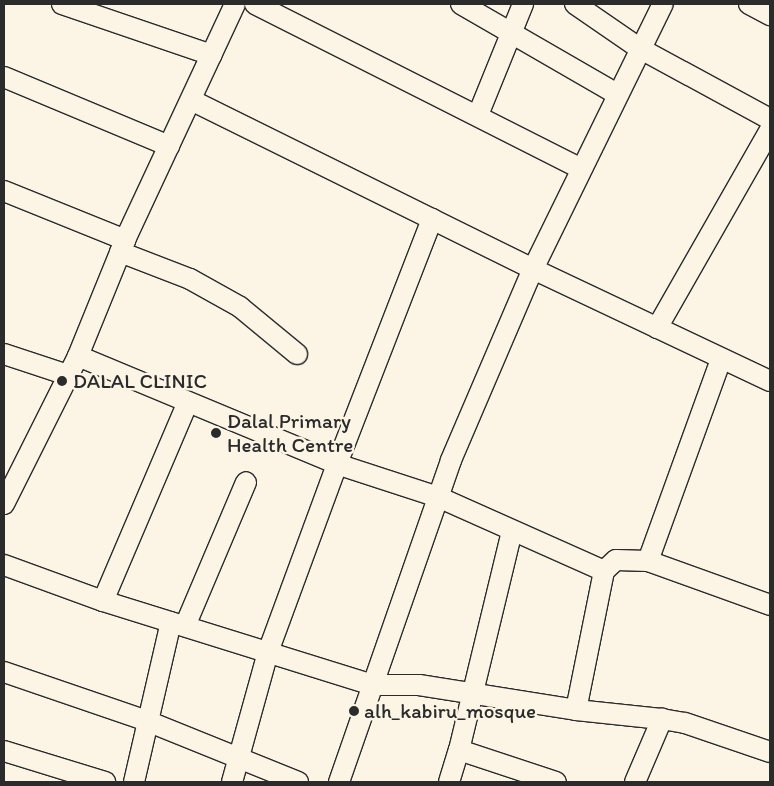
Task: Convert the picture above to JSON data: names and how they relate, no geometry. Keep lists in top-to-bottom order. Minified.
{"places":["DALAL CLINIC","Dalal Primary Health Centre","alh_kabiru_mosque"]}
